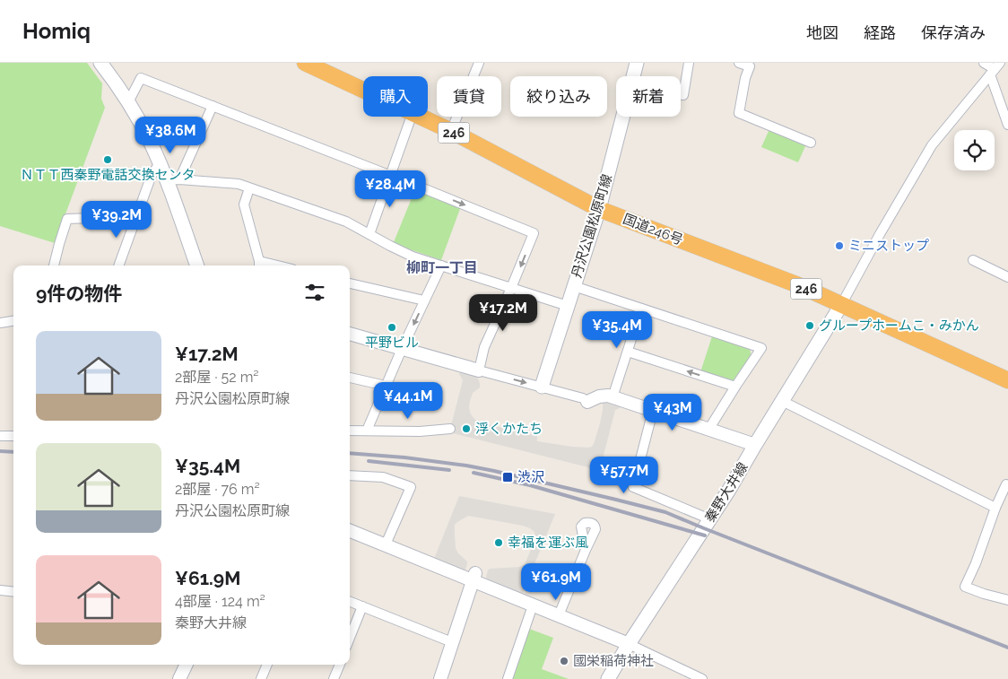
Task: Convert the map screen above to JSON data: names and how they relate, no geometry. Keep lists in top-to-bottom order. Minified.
{"streets":{"highway":["246","国道246号"],"main road":["丹沢公園松原町線","秦野大井線"]},"crossings":[["丹沢公園松原町線","国道246号"],["国道246号","秦野大井線"]],"districts":["柳町一丁目"],"places":{"other":["ＮＴＴ西秦野電話交換センタ","ミニストップ","グループホームこ・みかん","平野ビル","浮くかたち","幸福を運ぶ風","國栄稲荷神社"],"transit":["渋沢"]},"page":{"header":"Homiq","nav":["地図","経路","保存済み"],"chip":["購入","賃貸","絞り込み","新着"],"price":["¥38.6M","¥28.4M","¥39.2M","¥17.2M","¥35.4M","¥44.1M","¥43M","¥57.7M","¥61.9M"],"heading":"9件の物件","list":[{"name":"¥17.2M","note":"2部屋 · 52 m² · 丹沢公園松原町線"},{"name":"¥35.4M","note":"2部屋 · 76 m² · 丹沢公園松原町線"},{"name":"¥61.9M","note":"4部屋 · 124 m² · 秦野大井線"}]}}
